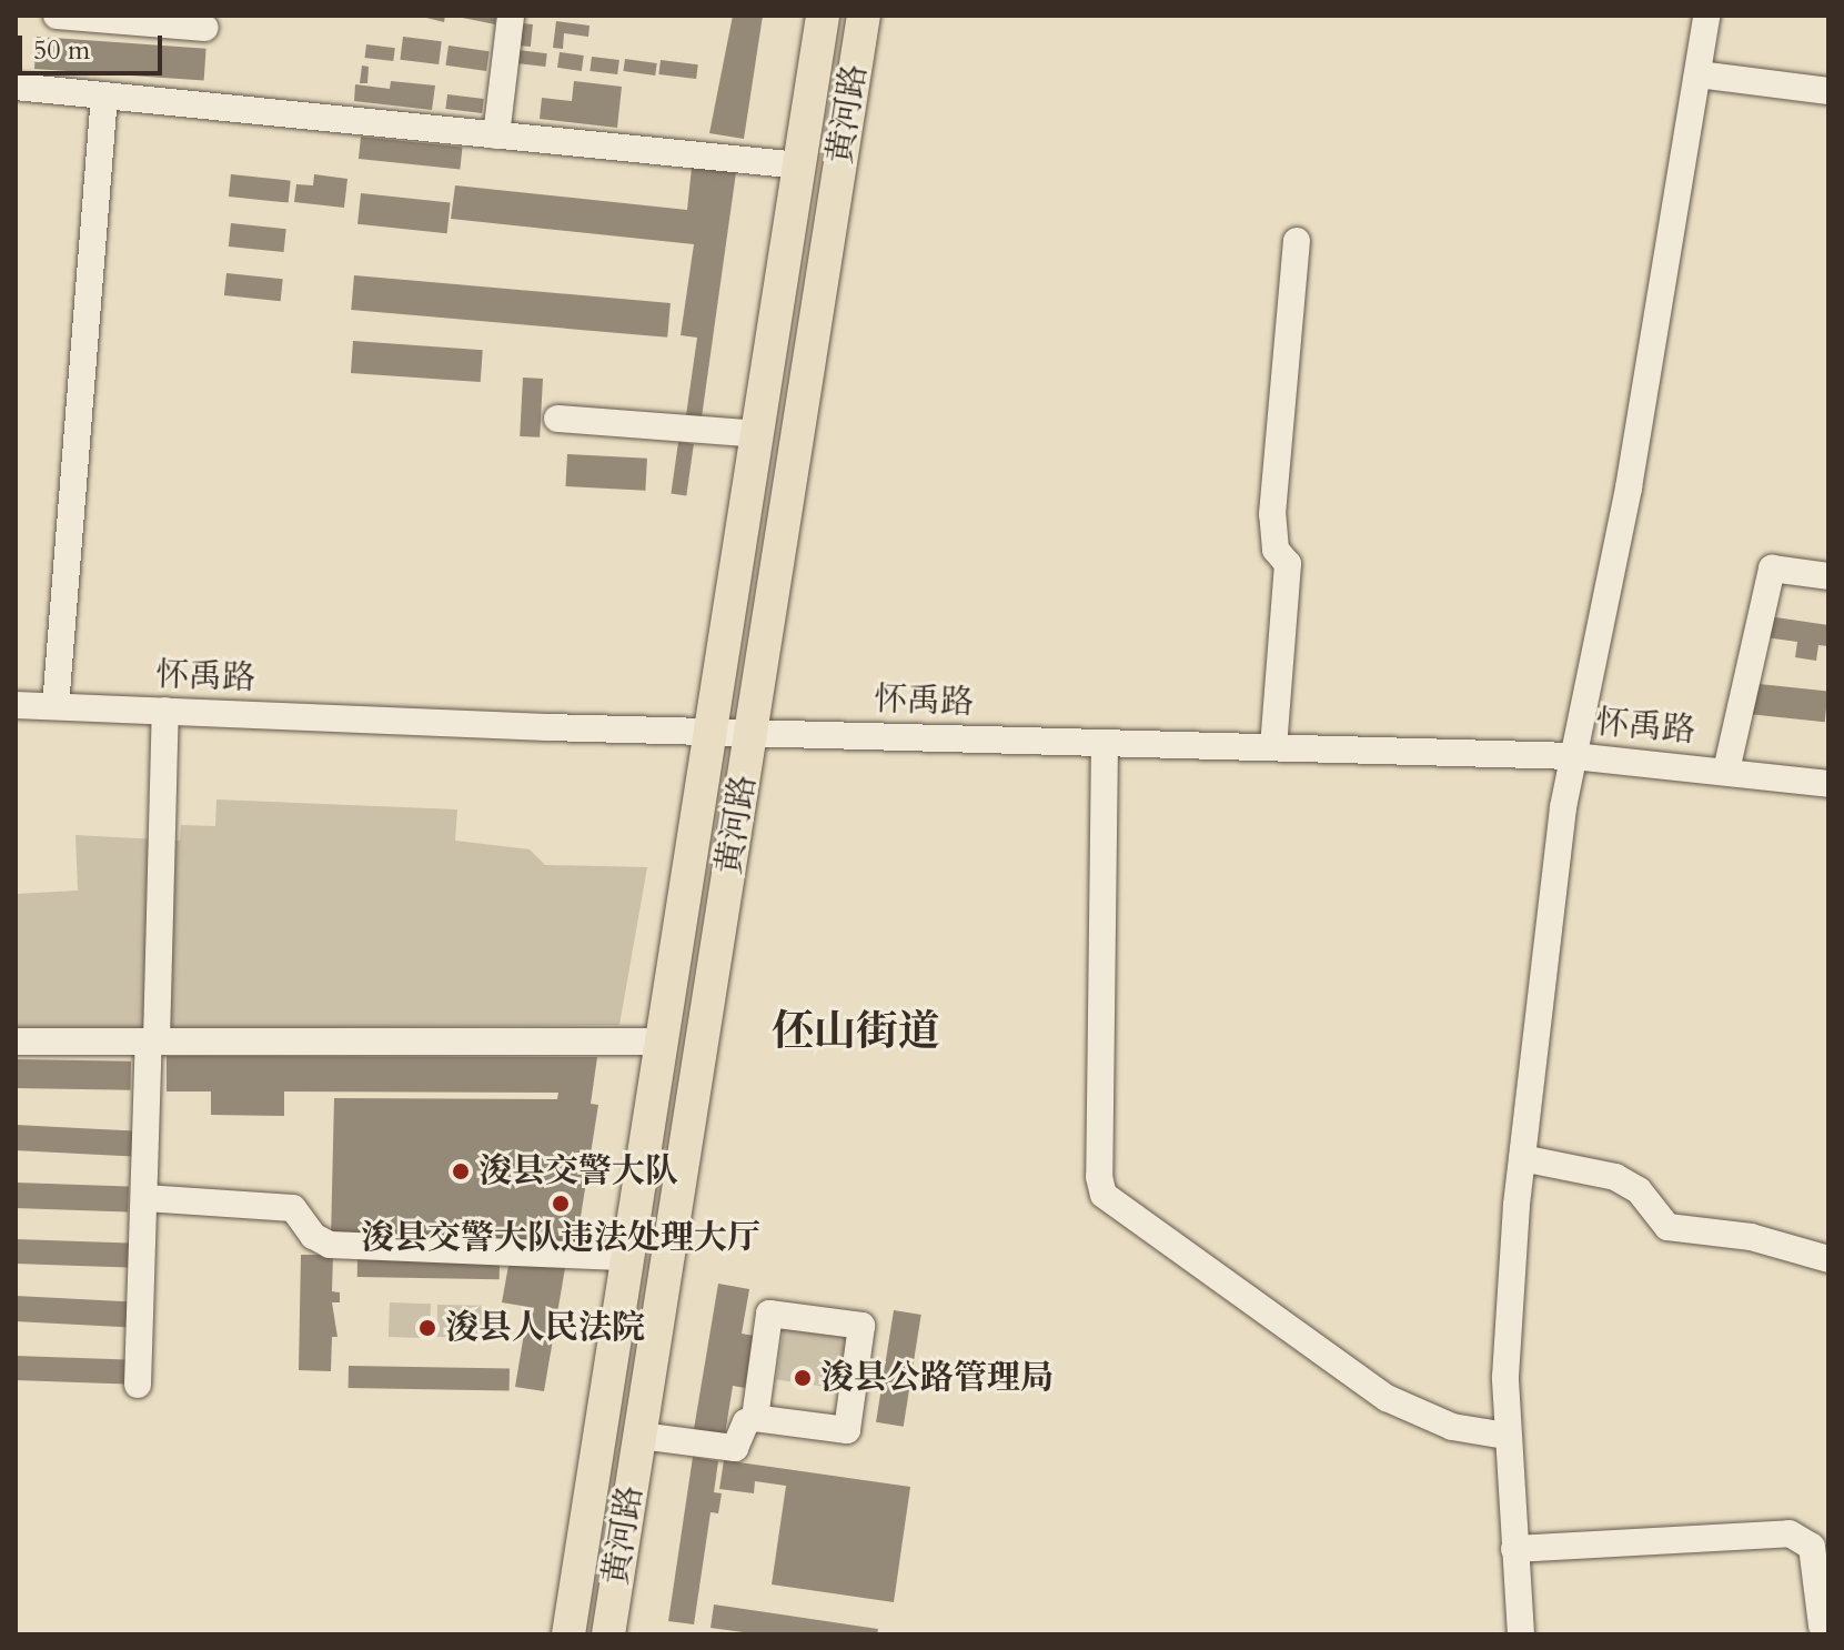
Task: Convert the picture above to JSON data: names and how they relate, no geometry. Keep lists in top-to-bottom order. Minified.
{"streets":{"main road":["黄河路"],"street":["怀禹路"]},"crossings":[["黄河路","怀禹路"]],"districts":["伾山街道"],"places":["浚县交警大队","浚县交警大队违法处理大厅","浚县人民法院","浚县公路管理局"],"scale_bar":"50 m"}
